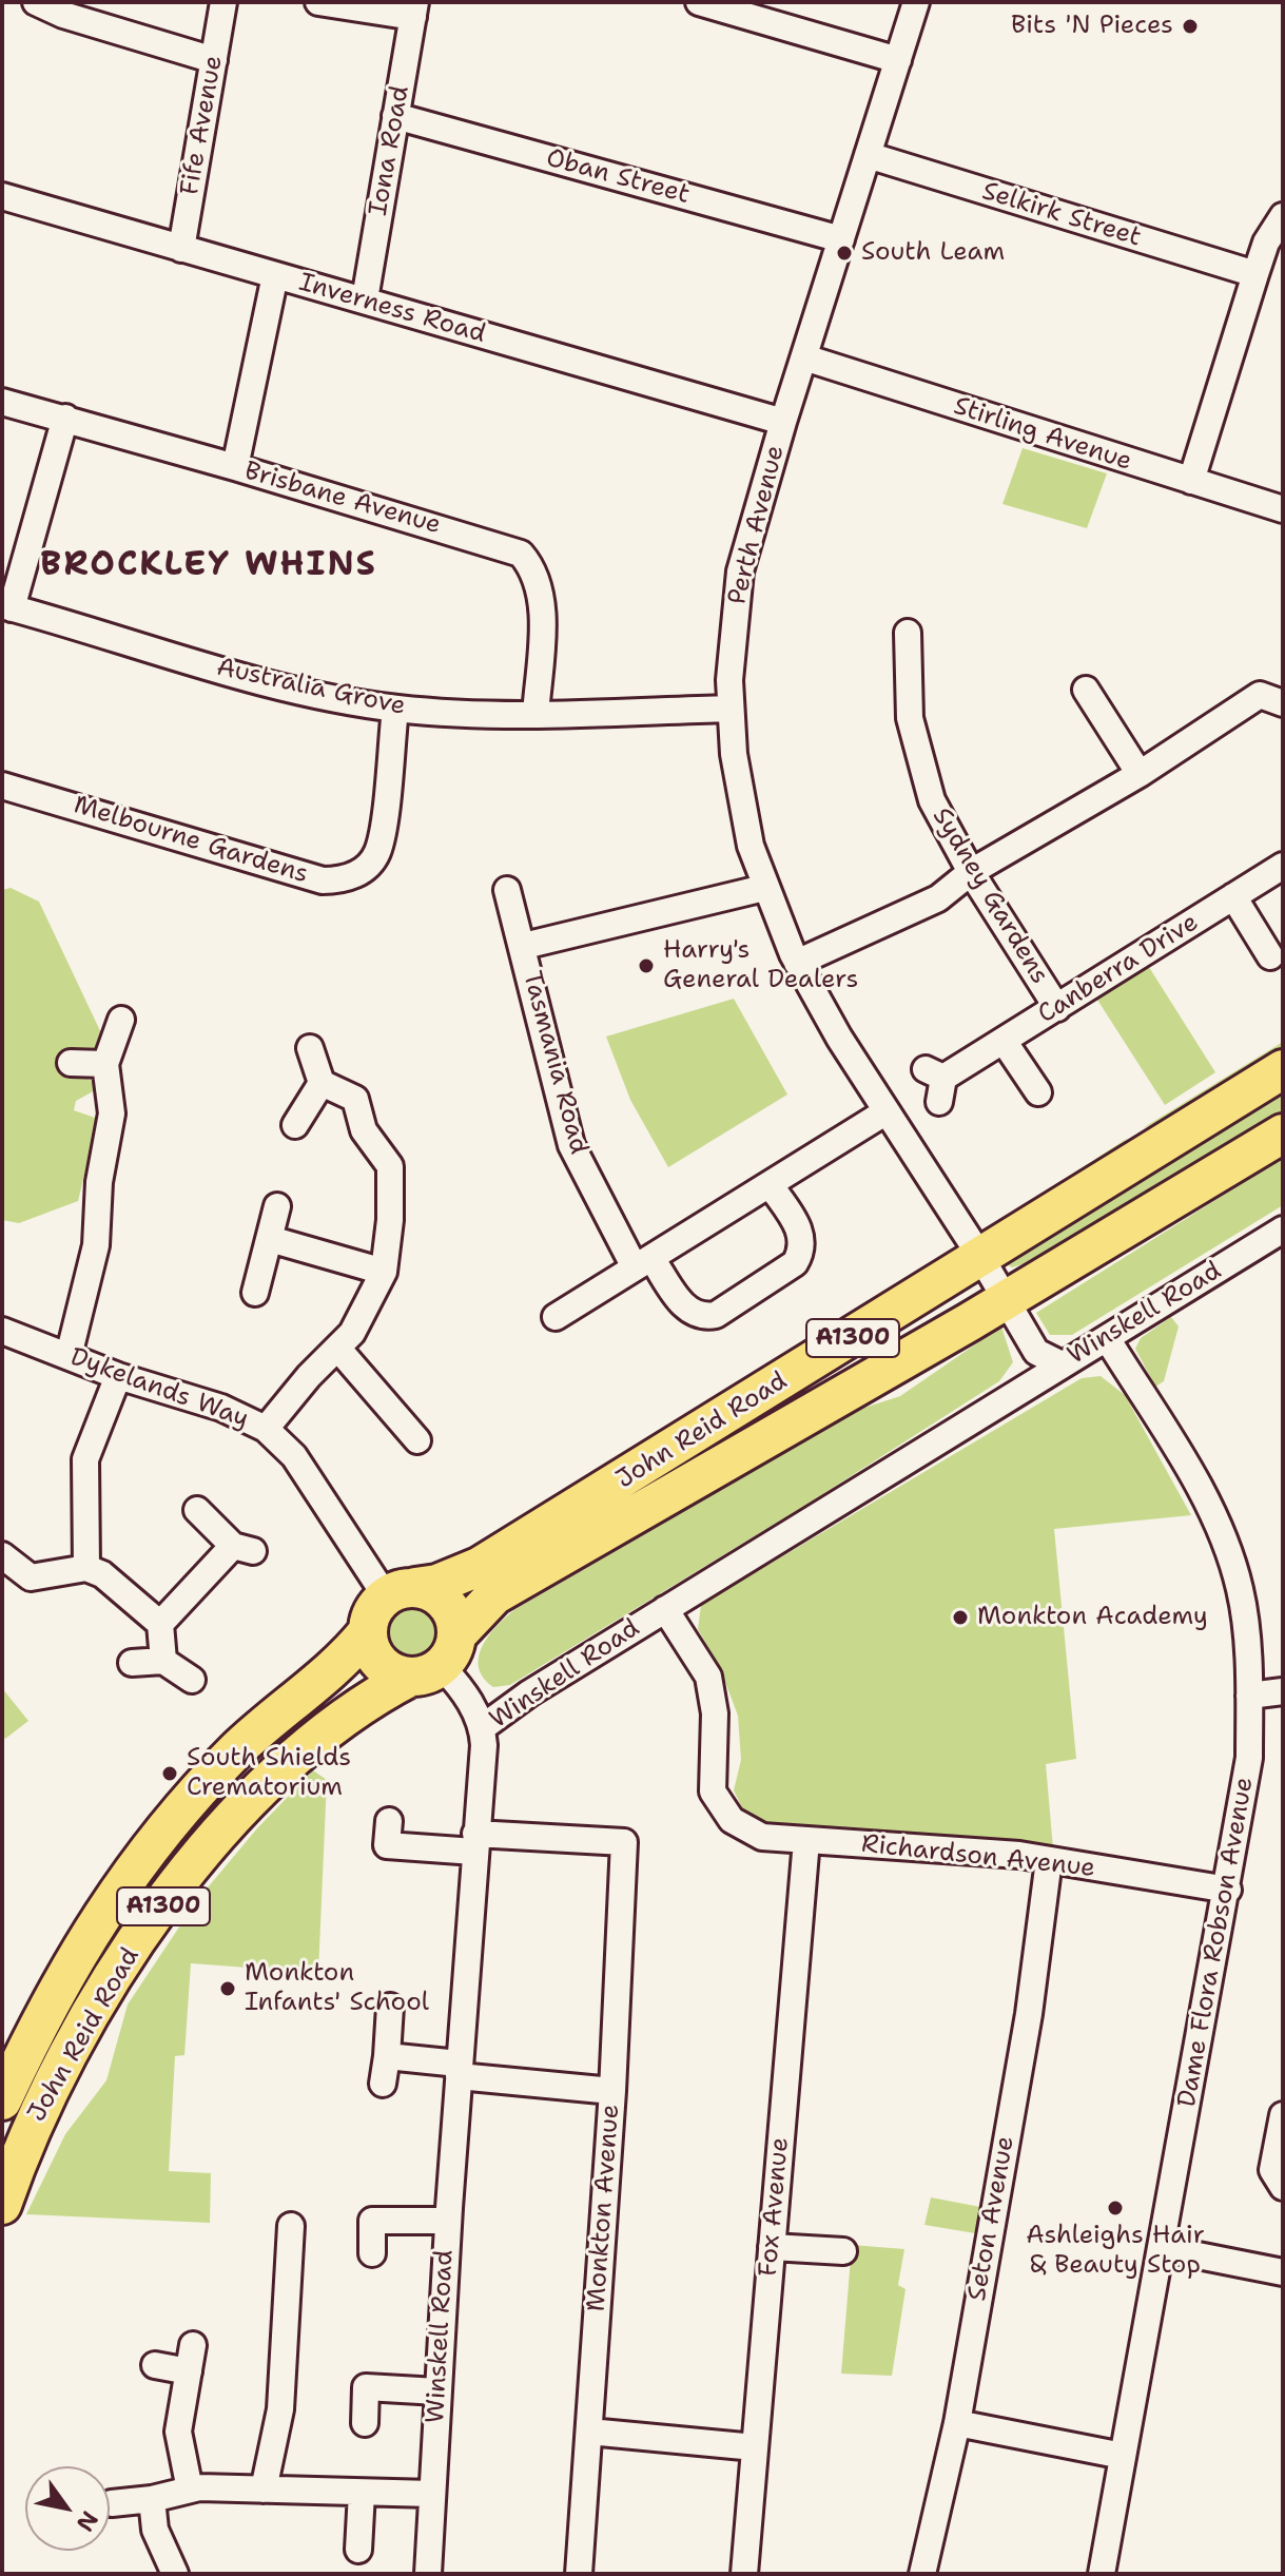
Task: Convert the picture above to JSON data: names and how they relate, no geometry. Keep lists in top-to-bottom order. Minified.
{"streets":{"highway":["A1300","John Reid Road"],"street":["Fife Avenue","Iona Road","Oban Street","Selkirk Street","Inverness Road","Stirling Avenue","Brisbane Avenue","Perth Avenue","Australia Grove","Melbourne Gardens","Sydney Gardens","Canberra Drive","Tasmania Road","Winskell Road","Dykelands Way","Richardson Avenue","Dame Flora Robson Avenue","Fox Avenue","Monkton Avenue","Seton Avenue"]},"crossings":[["Fife Avenue","Inverness Road"],["Iona Road","Oban Street"],["Iona Road","Inverness Road"],["Oban Street","Perth Avenue"],["Selkirk Street","Perth Avenue"],["Inverness Road","Perth Avenue"],["Stirling Avenue","Perth Avenue"],["Brisbane Avenue","Australia Grove"],["Perth Avenue","Australia Grove"],["Perth Avenue","Tasmania Road"],["Perth Avenue","John Reid Road"],["Australia Grove","Melbourne Gardens"],["Sydney Gardens","Canberra Drive"],["Winskell Road","Richardson Avenue"],["Winskell Road","Dame Flora Robson Avenue"],["Winskell Road","Monkton Avenue"],["Dykelands Way","John Reid Road"],["Richardson Avenue","Dame Flora Robson Avenue"],["Richardson Avenue","Fox Avenue"],["Richardson Avenue","Seton Avenue"]],"districts":["BROCKLEY WHINS"],"places":["Bits 'N Pieces","South Leam","Harry's General Dealers","Monkton Academy","South Shields Crematorium","Monkton Infants' School","Ashleighs Hair & Beauty Stop"],"north":"bottom right"}
